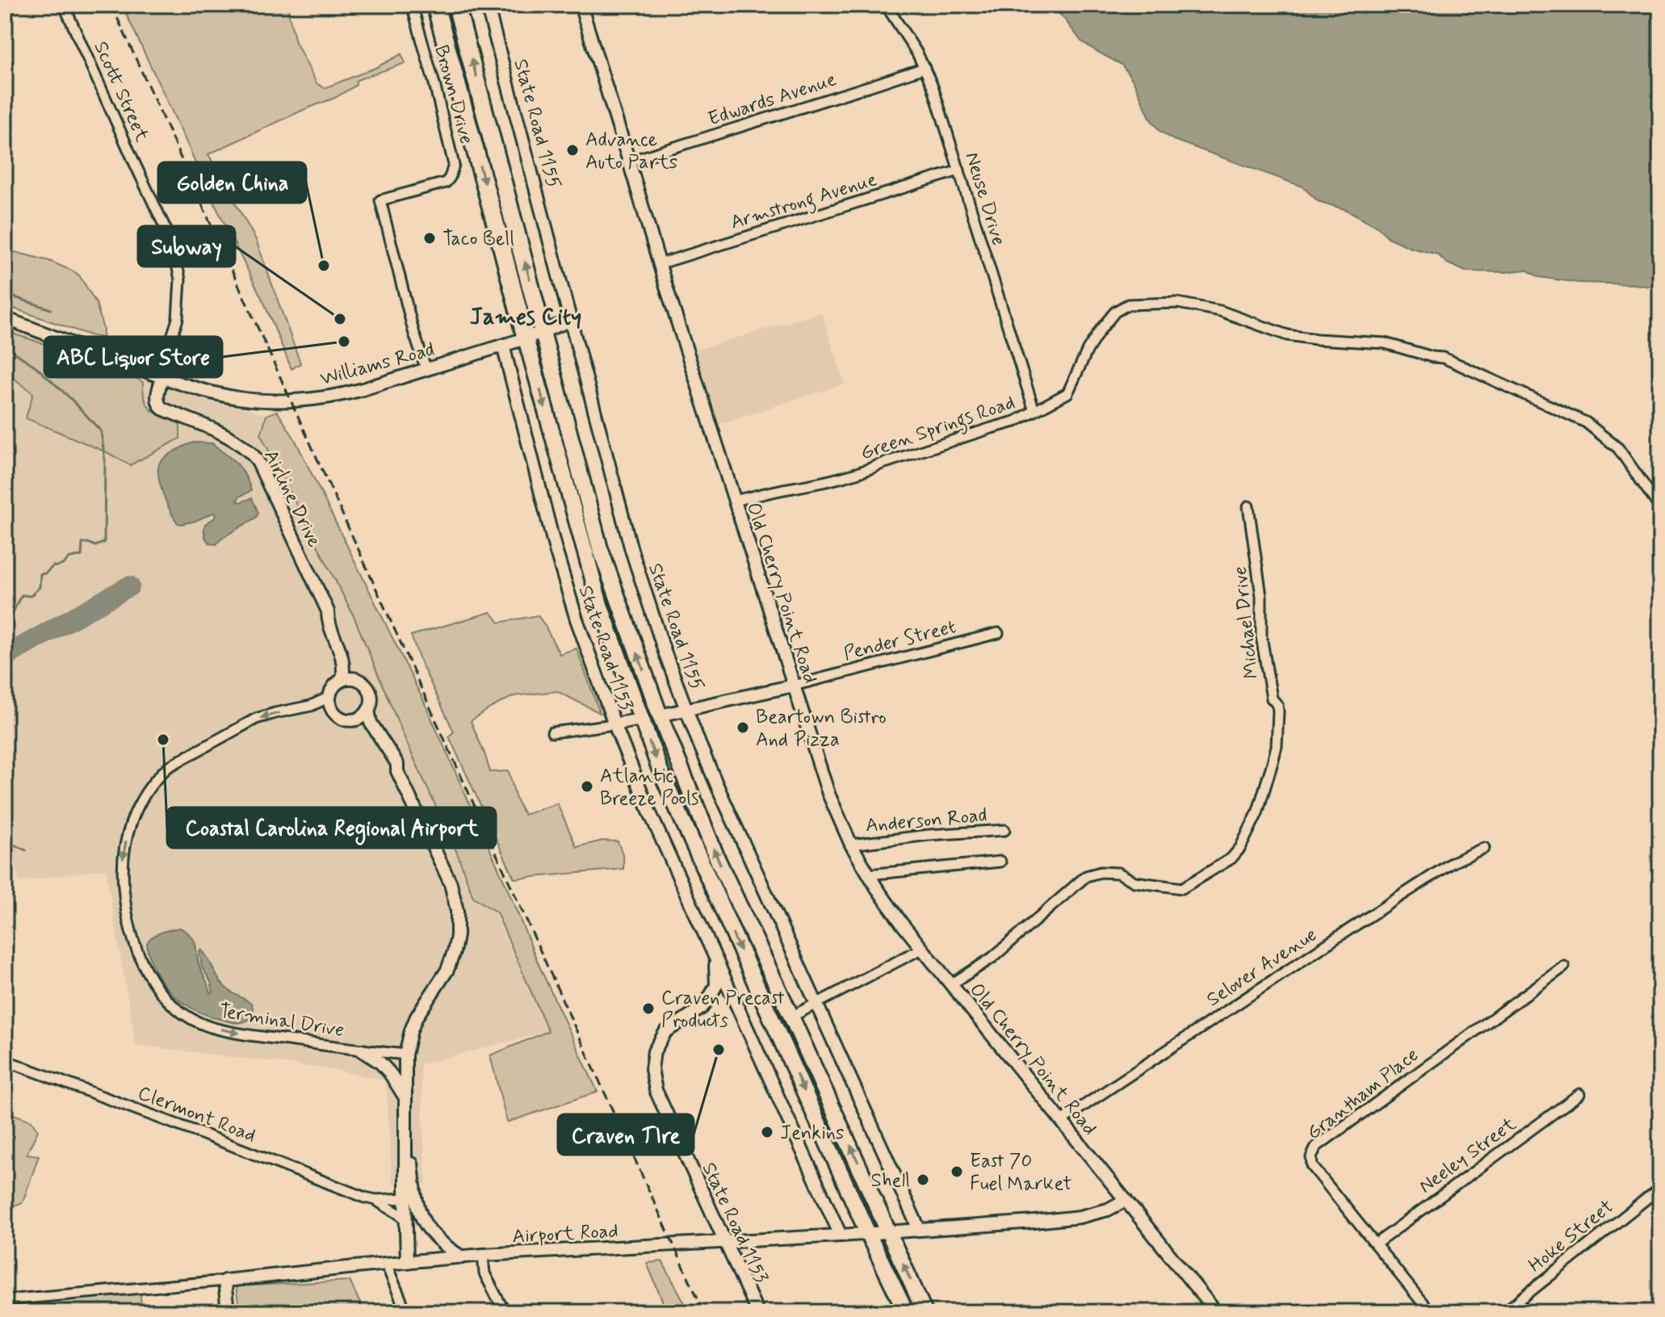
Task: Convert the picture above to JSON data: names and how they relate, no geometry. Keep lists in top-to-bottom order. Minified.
{"streets":{"street":["Scott Street","Brown Drive","Edwards Avenue","State Road 1155","Neuse Drive","Armstrong Avenue","Williams Road","Green Springs Road","Airline Drive","Old Cherry Point Road","Michael Drive","Pender Street","State Road 1153","Anderson Road","Selover Avenue","Terminal Drive","Grantham Place","Clermont Road","Neeley Street","Airport Road","Hoke Street"]},"crossings":[["Scott Street","Williams Road"],["Scott Street","Airline Drive"],["Brown Drive","Williams Road"],["Edwards Avenue","Neuse Drive"],["Edwards Avenue","Old Cherry Point Road"],["State Road 1155","Williams Road"],["State Road 1155","Pender Street"],["State Road 1155","Airport Road"],["Neuse Drive","Armstrong Avenue"],["Neuse Drive","Green Springs Road"],["Armstrong Avenue","Old Cherry Point Road"],["Williams Road","Airline Drive"],["Williams Road","State Road 1153"],["Green Springs Road","Old Cherry Point Road"],["Old Cherry Point Road","Michael Drive"],["Old Cherry Point Road","Pender Street"],["Old Cherry Point Road","Anderson Road"],["Old Cherry Point Road","Selover Avenue"],["Old Cherry Point Road","Airport Road"],["State Road 1153","Airport Road"],["Grantham Place","Neeley Street"]],"districts":["James City"],"places":["Advance Auto Parts","Taco Bell","Golden China","Subway","ABC Liquor Store","Beartown Bistro And Pizza","Coastal Carolina Regional Airport","Atlantic Breeze Pools","Craven Precast Products","Craven TIre","Jenkins","East 70 Fuel Market","Shell"]}
